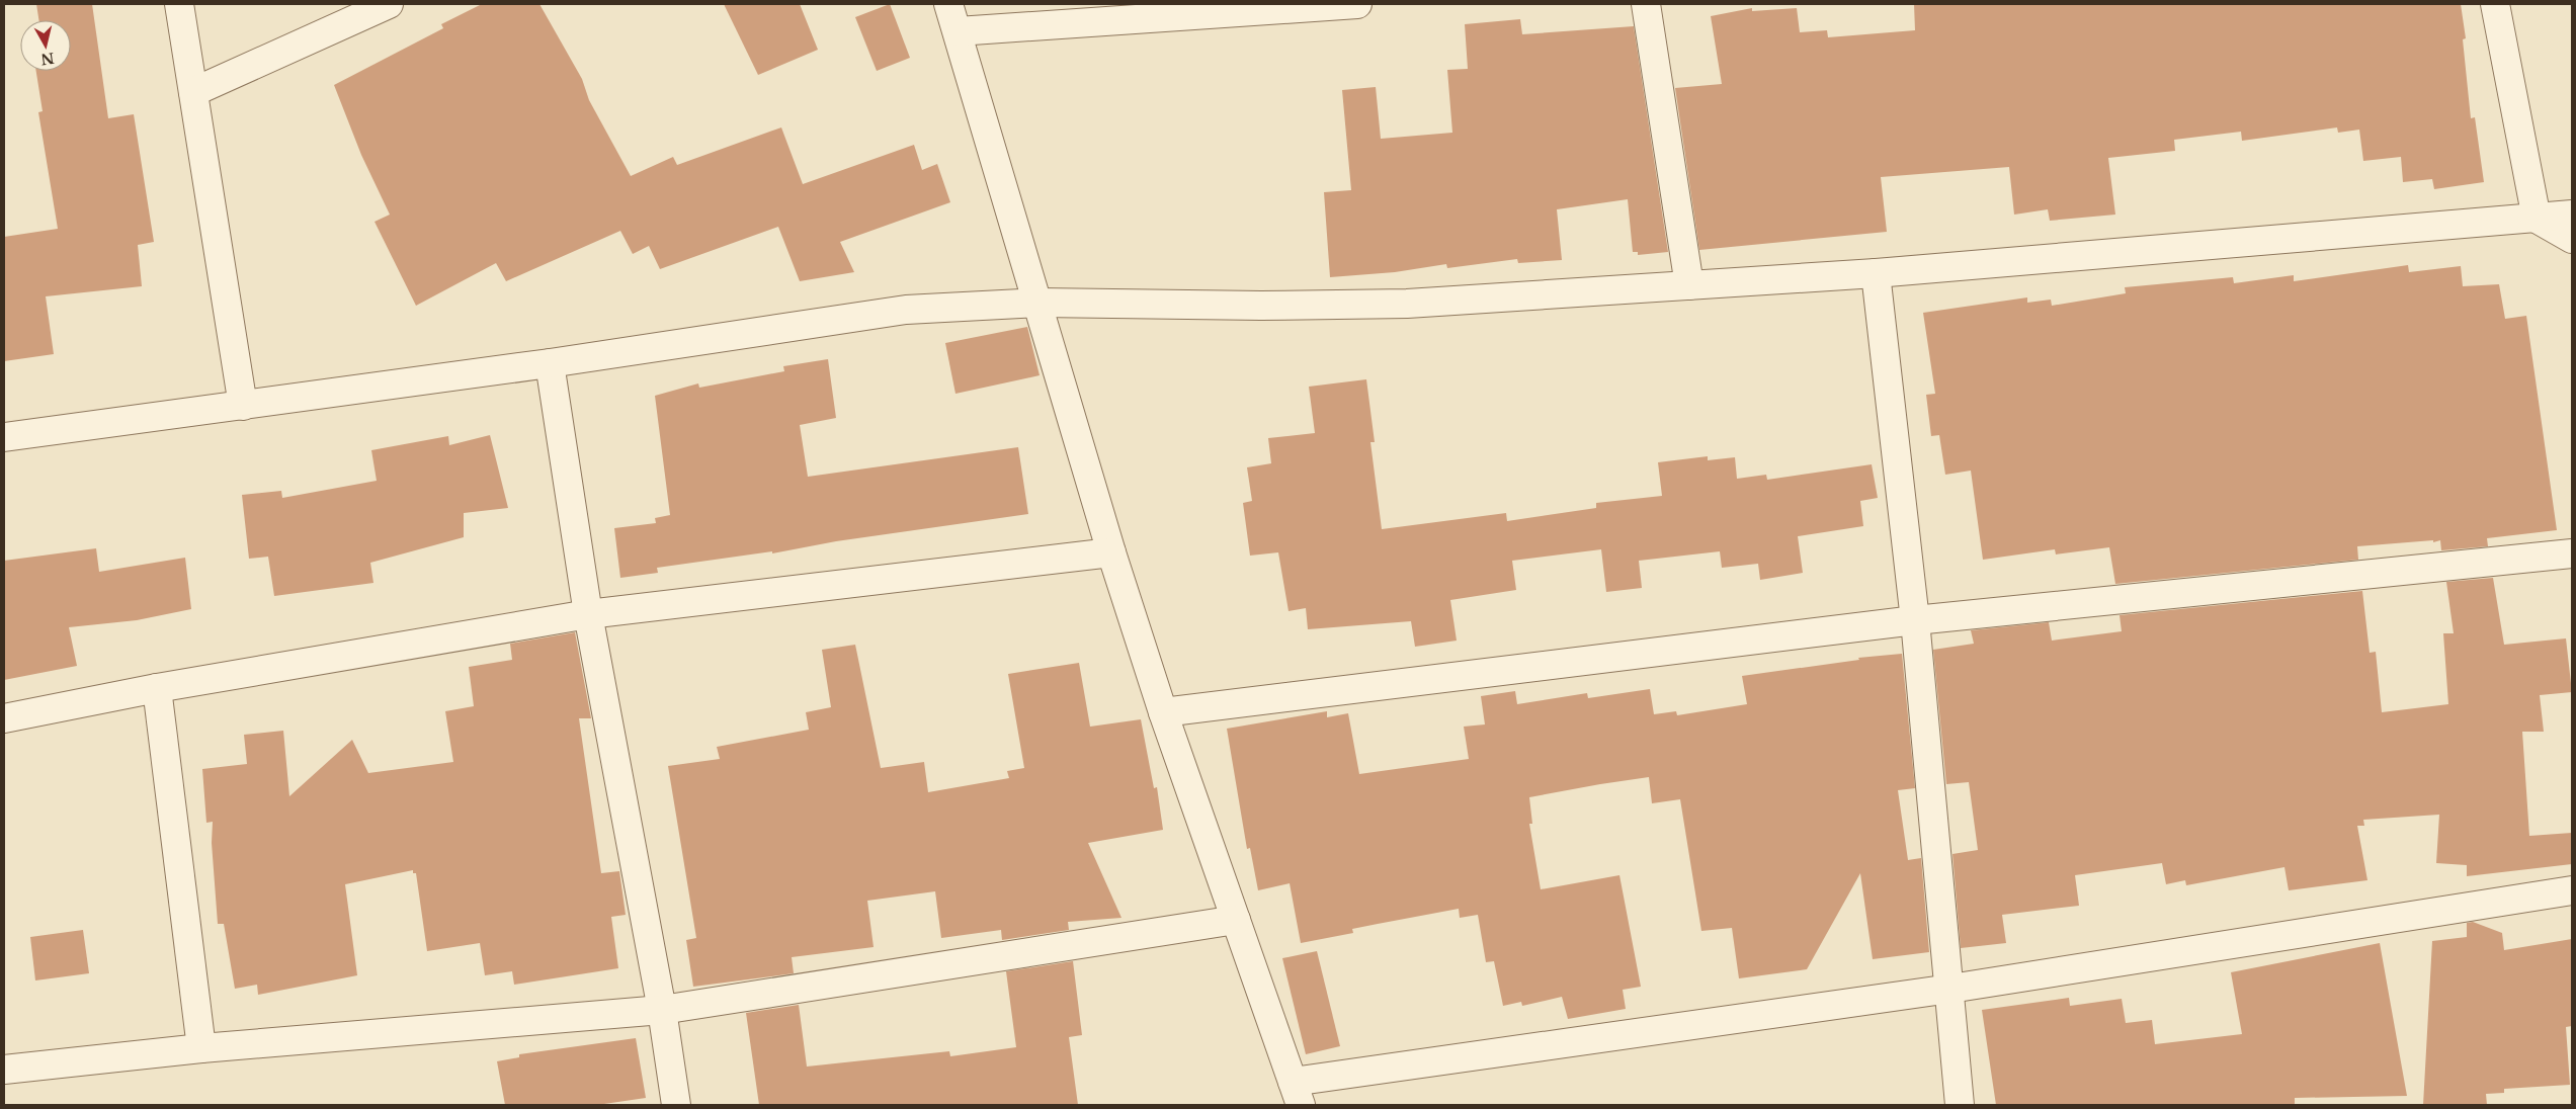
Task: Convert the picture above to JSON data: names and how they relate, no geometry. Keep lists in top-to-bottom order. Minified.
{"north":"bottom"}
